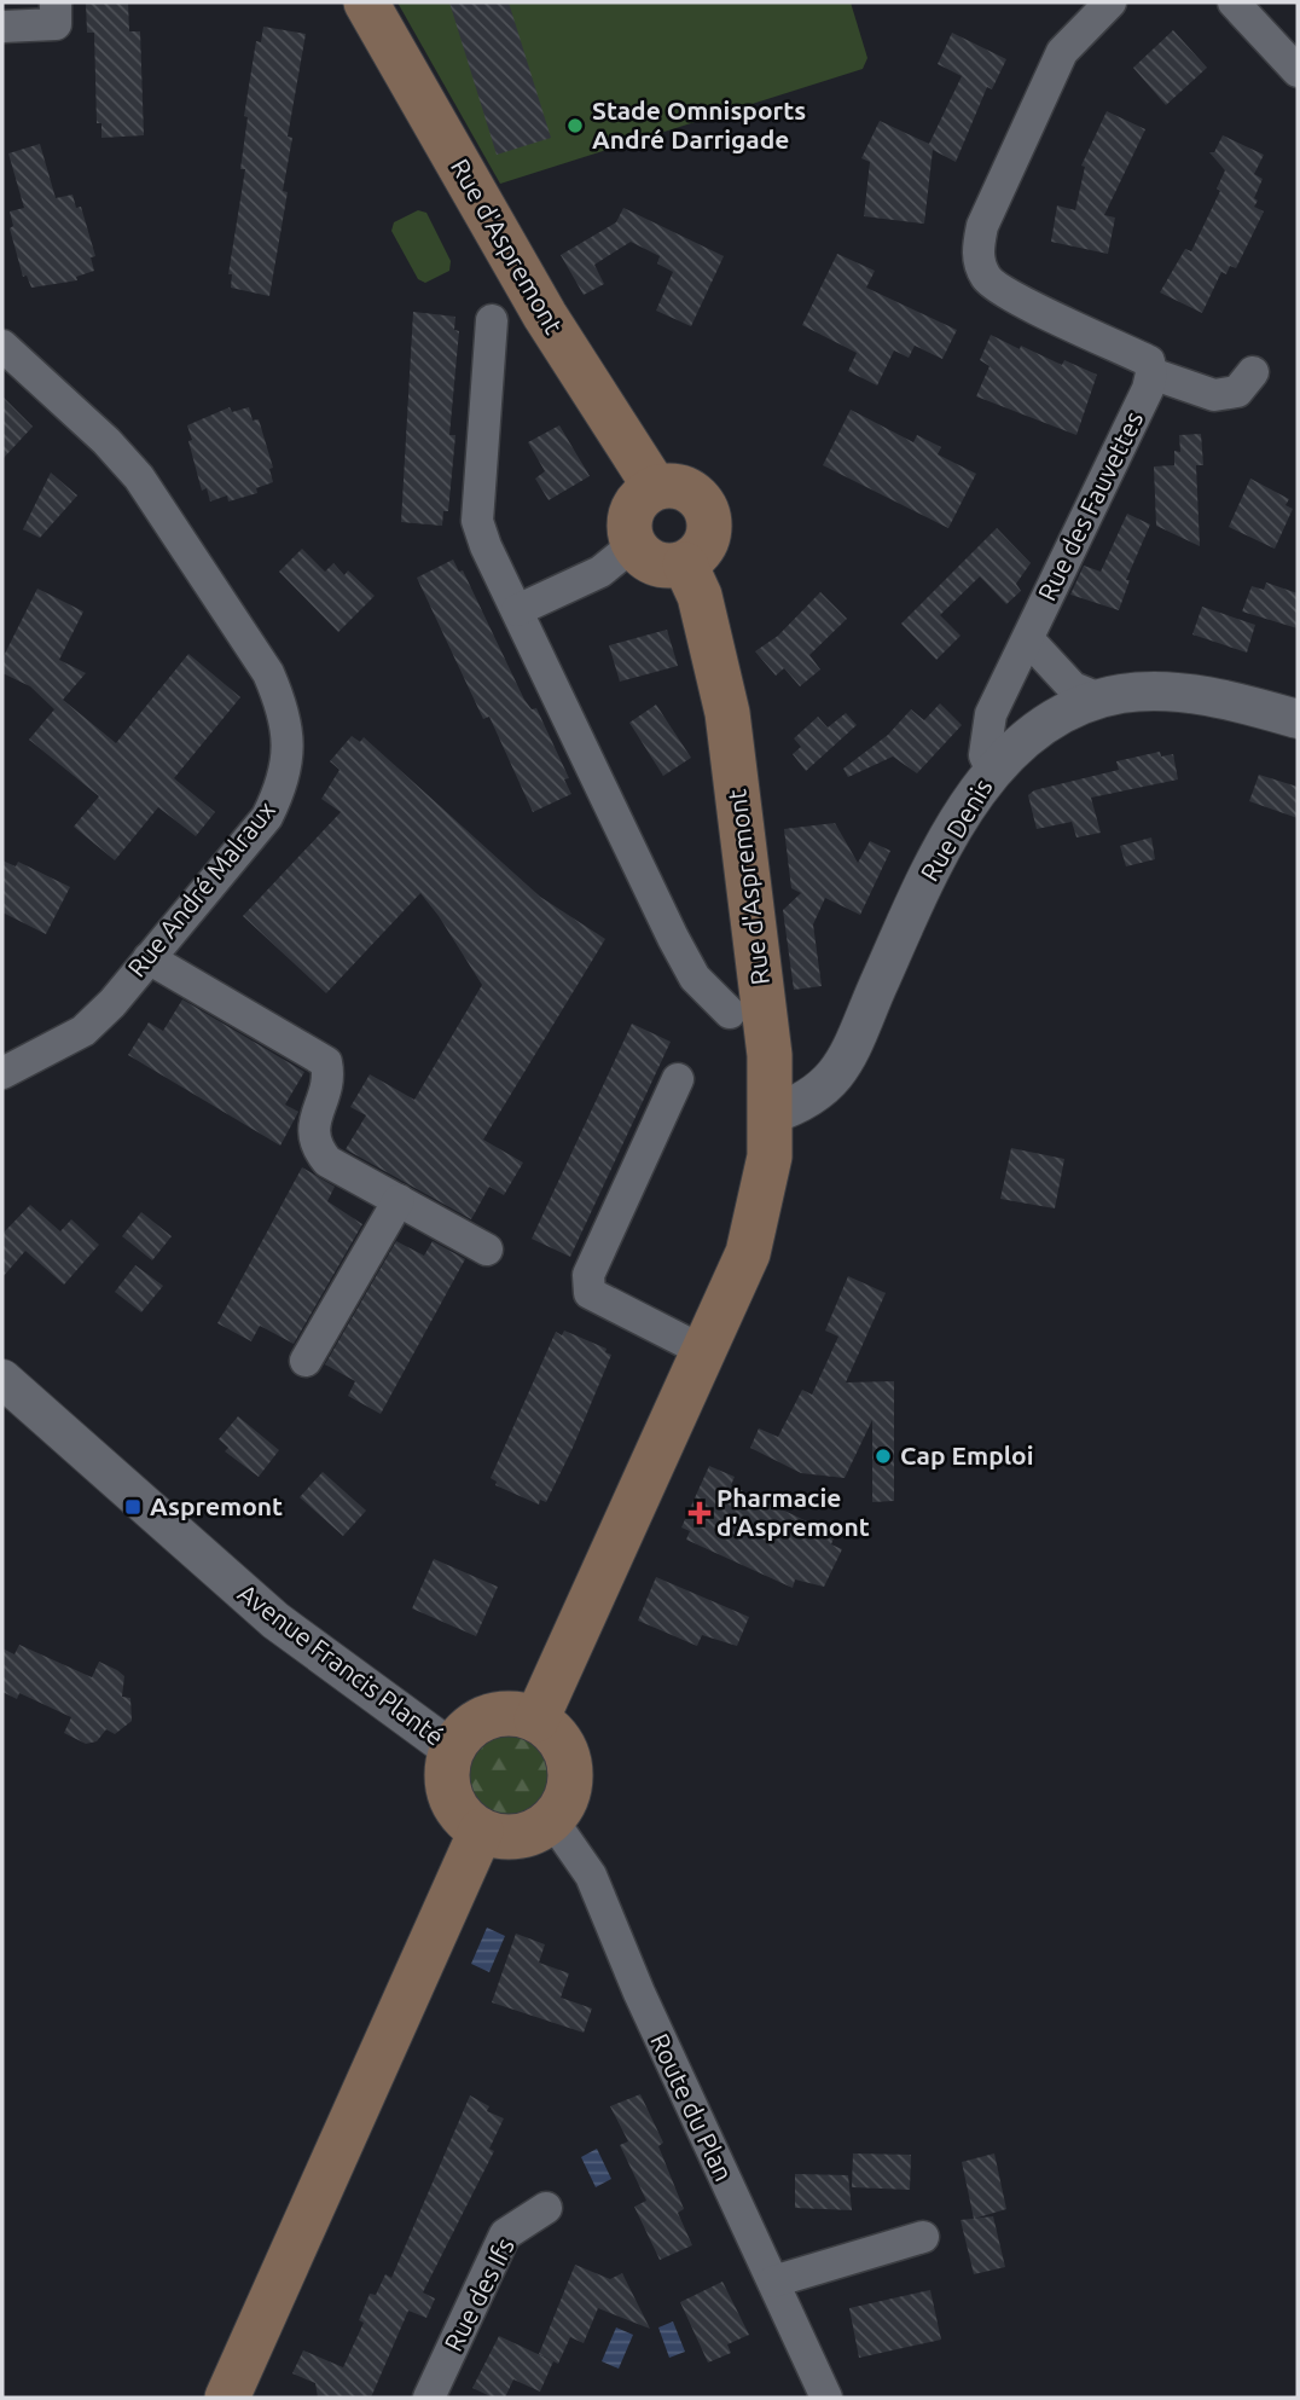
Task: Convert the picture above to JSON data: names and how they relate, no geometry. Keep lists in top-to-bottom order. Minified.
{"streets":{"main road":["Rue d'Aspremont"],"street":["Rue des Fauvettes","Rue Denis","Rue André Malraux","Avenue Francis Planté","Route du Plan","Rue des Ifs"]},"crossings":[["Rue d'Aspremont","Rue Denis"],["Rue d'Aspremont","Avenue Francis Planté"],["Rue d'Aspremont","Route du Plan"],["Rue des Fauvettes","Rue Denis"],["Avenue Francis Planté","Route du Plan"]],"places":{"other":["Stade Omnisports André Darrigade","Cap Emploi"],"transit":["Aspremont"],"health":["Pharmacie d'Aspremont"]}}
